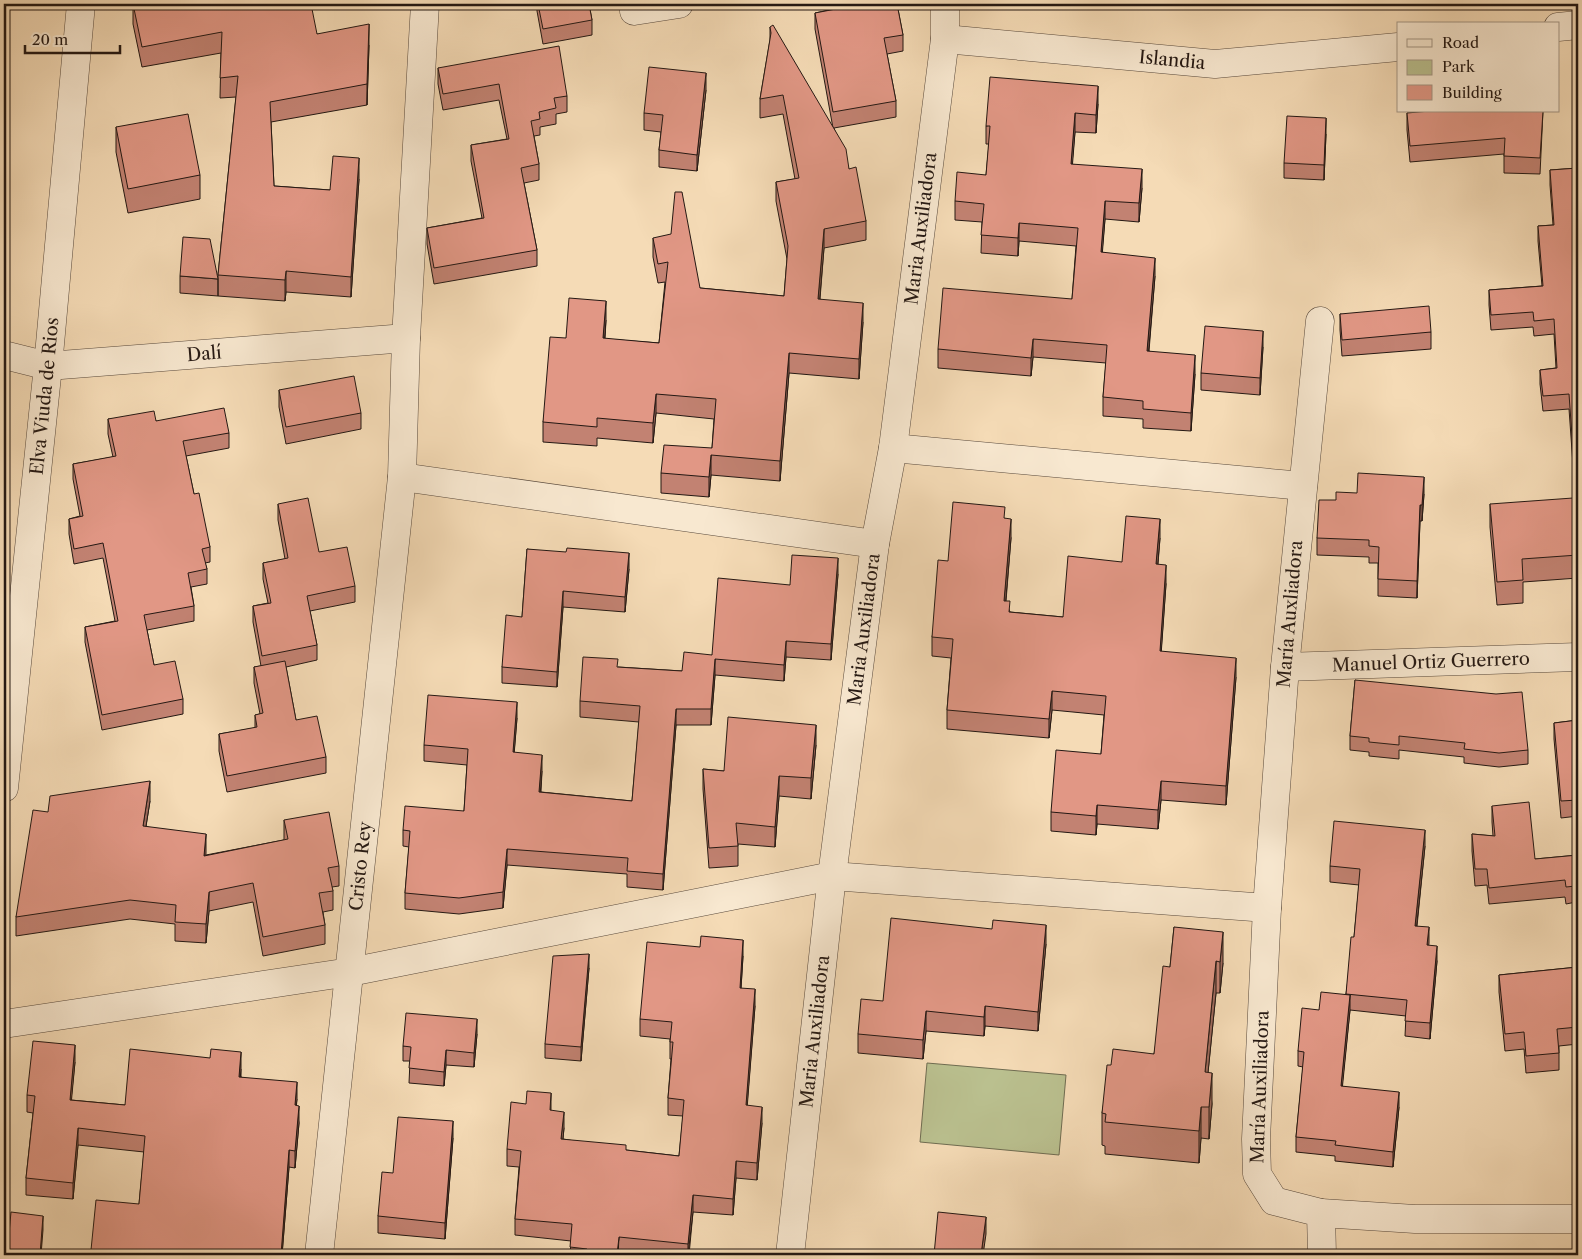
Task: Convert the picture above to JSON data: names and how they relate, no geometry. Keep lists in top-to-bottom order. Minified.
{"streets":{"street":["Islandia","Maria Auxiliadora","Dalí","Elva Viuda de Rios","María Auxliadora","Manuel Ortiz Guerrero","Cristo Rey","María Auxiliadora"]},"crossings":[["Islandia","Maria Auxiliadora"],["Dalí","Elva Viuda de Rios"],["Dalí","Cristo Rey"],["María Auxliadora","Manuel Ortiz Guerrero"],["María Auxliadora","María Auxiliadora"]],"legend":["Road","Park","Building"],"scale_bar":"20 m"}
